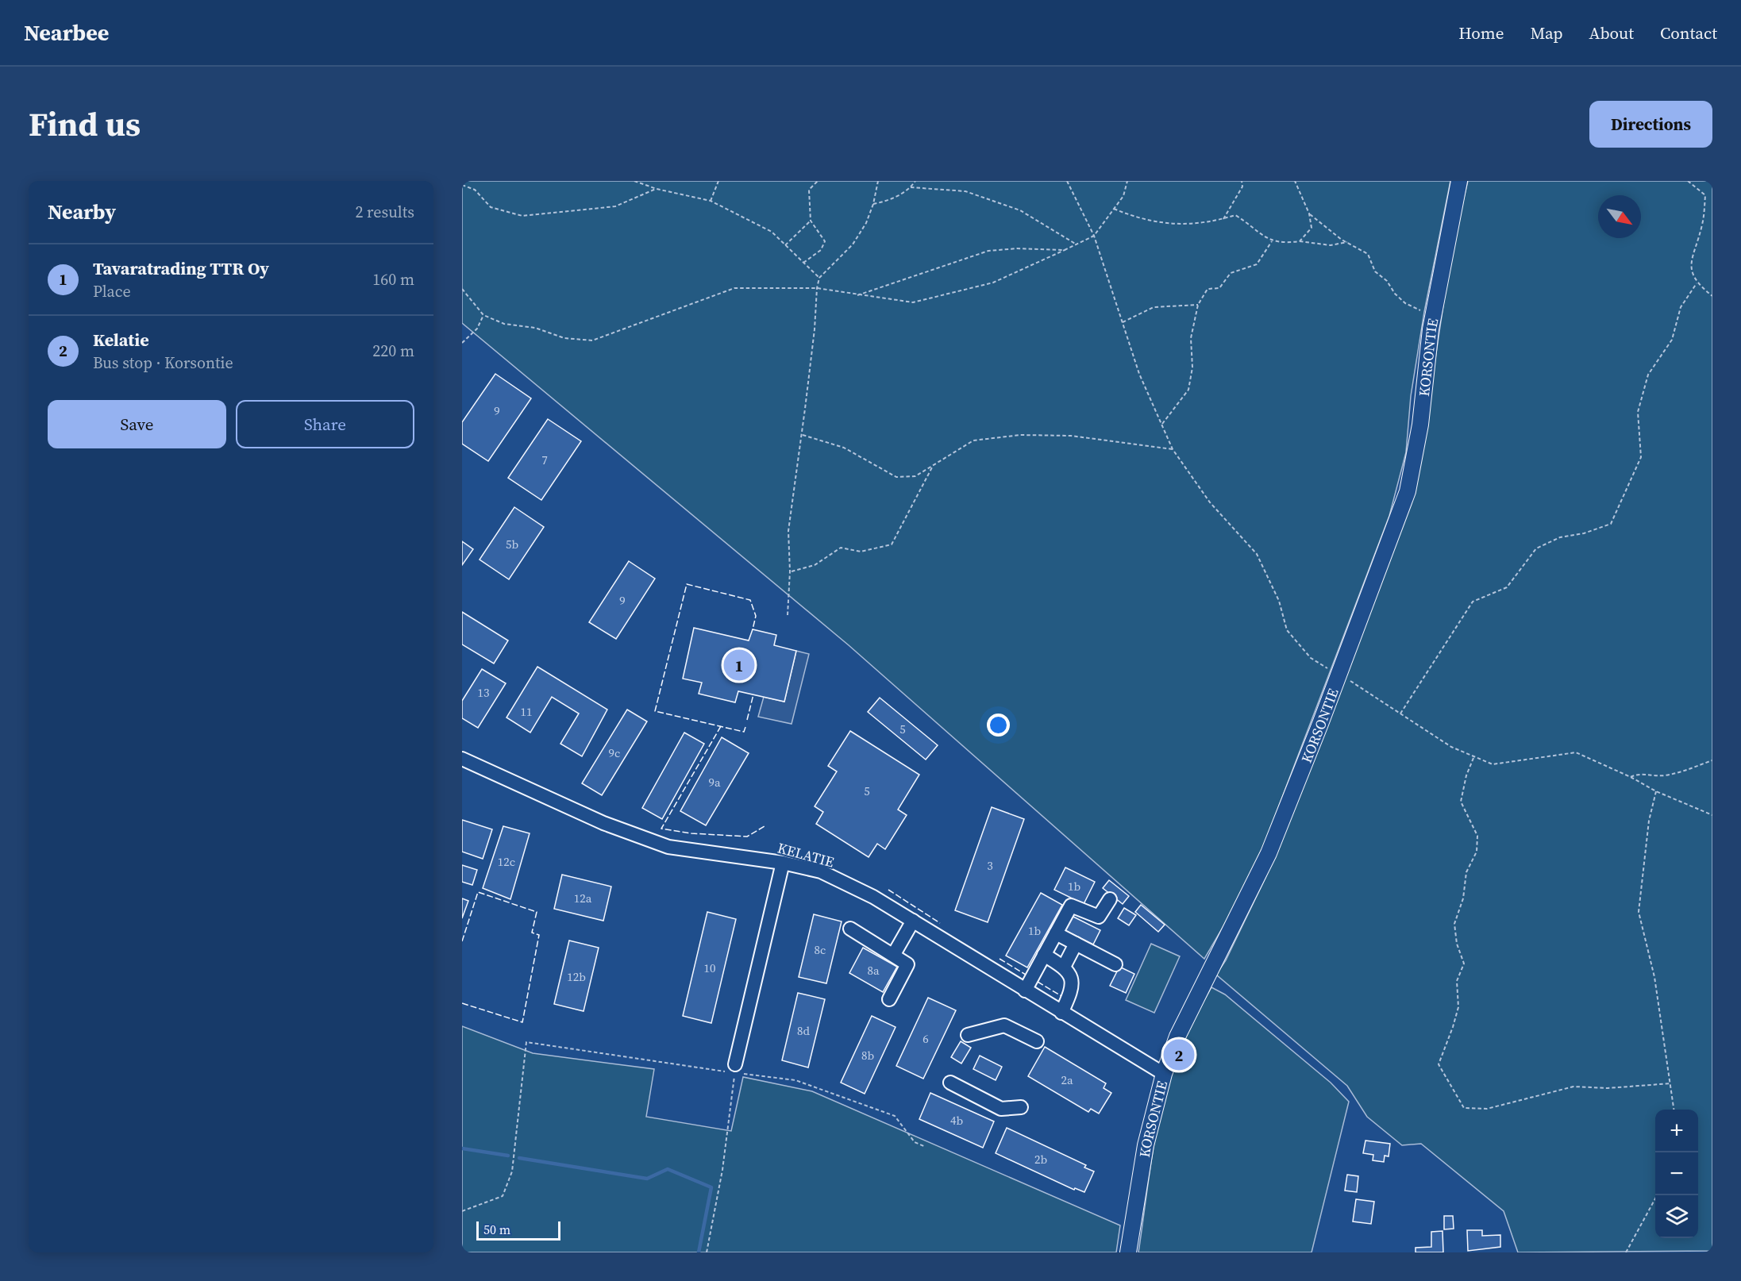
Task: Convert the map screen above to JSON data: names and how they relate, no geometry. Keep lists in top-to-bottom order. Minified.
{"streets":{"main road":["KORSONTIE"],"street":["KELATIE"]},"crossings":[["KORSONTIE","KELATIE"]],"house_numbers":["9","7","5b","9","13","11","5","9c","9a","5","12c","3","1b","12a","1b","8c","10","8a","12b","8d","6","8b","2a","4b","2b"],"scale_bar":"50 m","north":"bottom right","page":{"header":"Nearbee","nav":["Home","Map","About","Contact"],"title":"Find us","buttons":["Directions",["Save","Share"]],"heading":["Nearby","2 results"],"list":[{"mark":"1","name":"Tavaratrading TTR Oy","note":"Place","value":"160 m"},{"mark":"2","name":"Kelatie","note":"Bus stop · Korsontie","value":"220 m"}],"pins":["1","2"],"map_buttons":["+","−"],"scale":"50 m"}}
